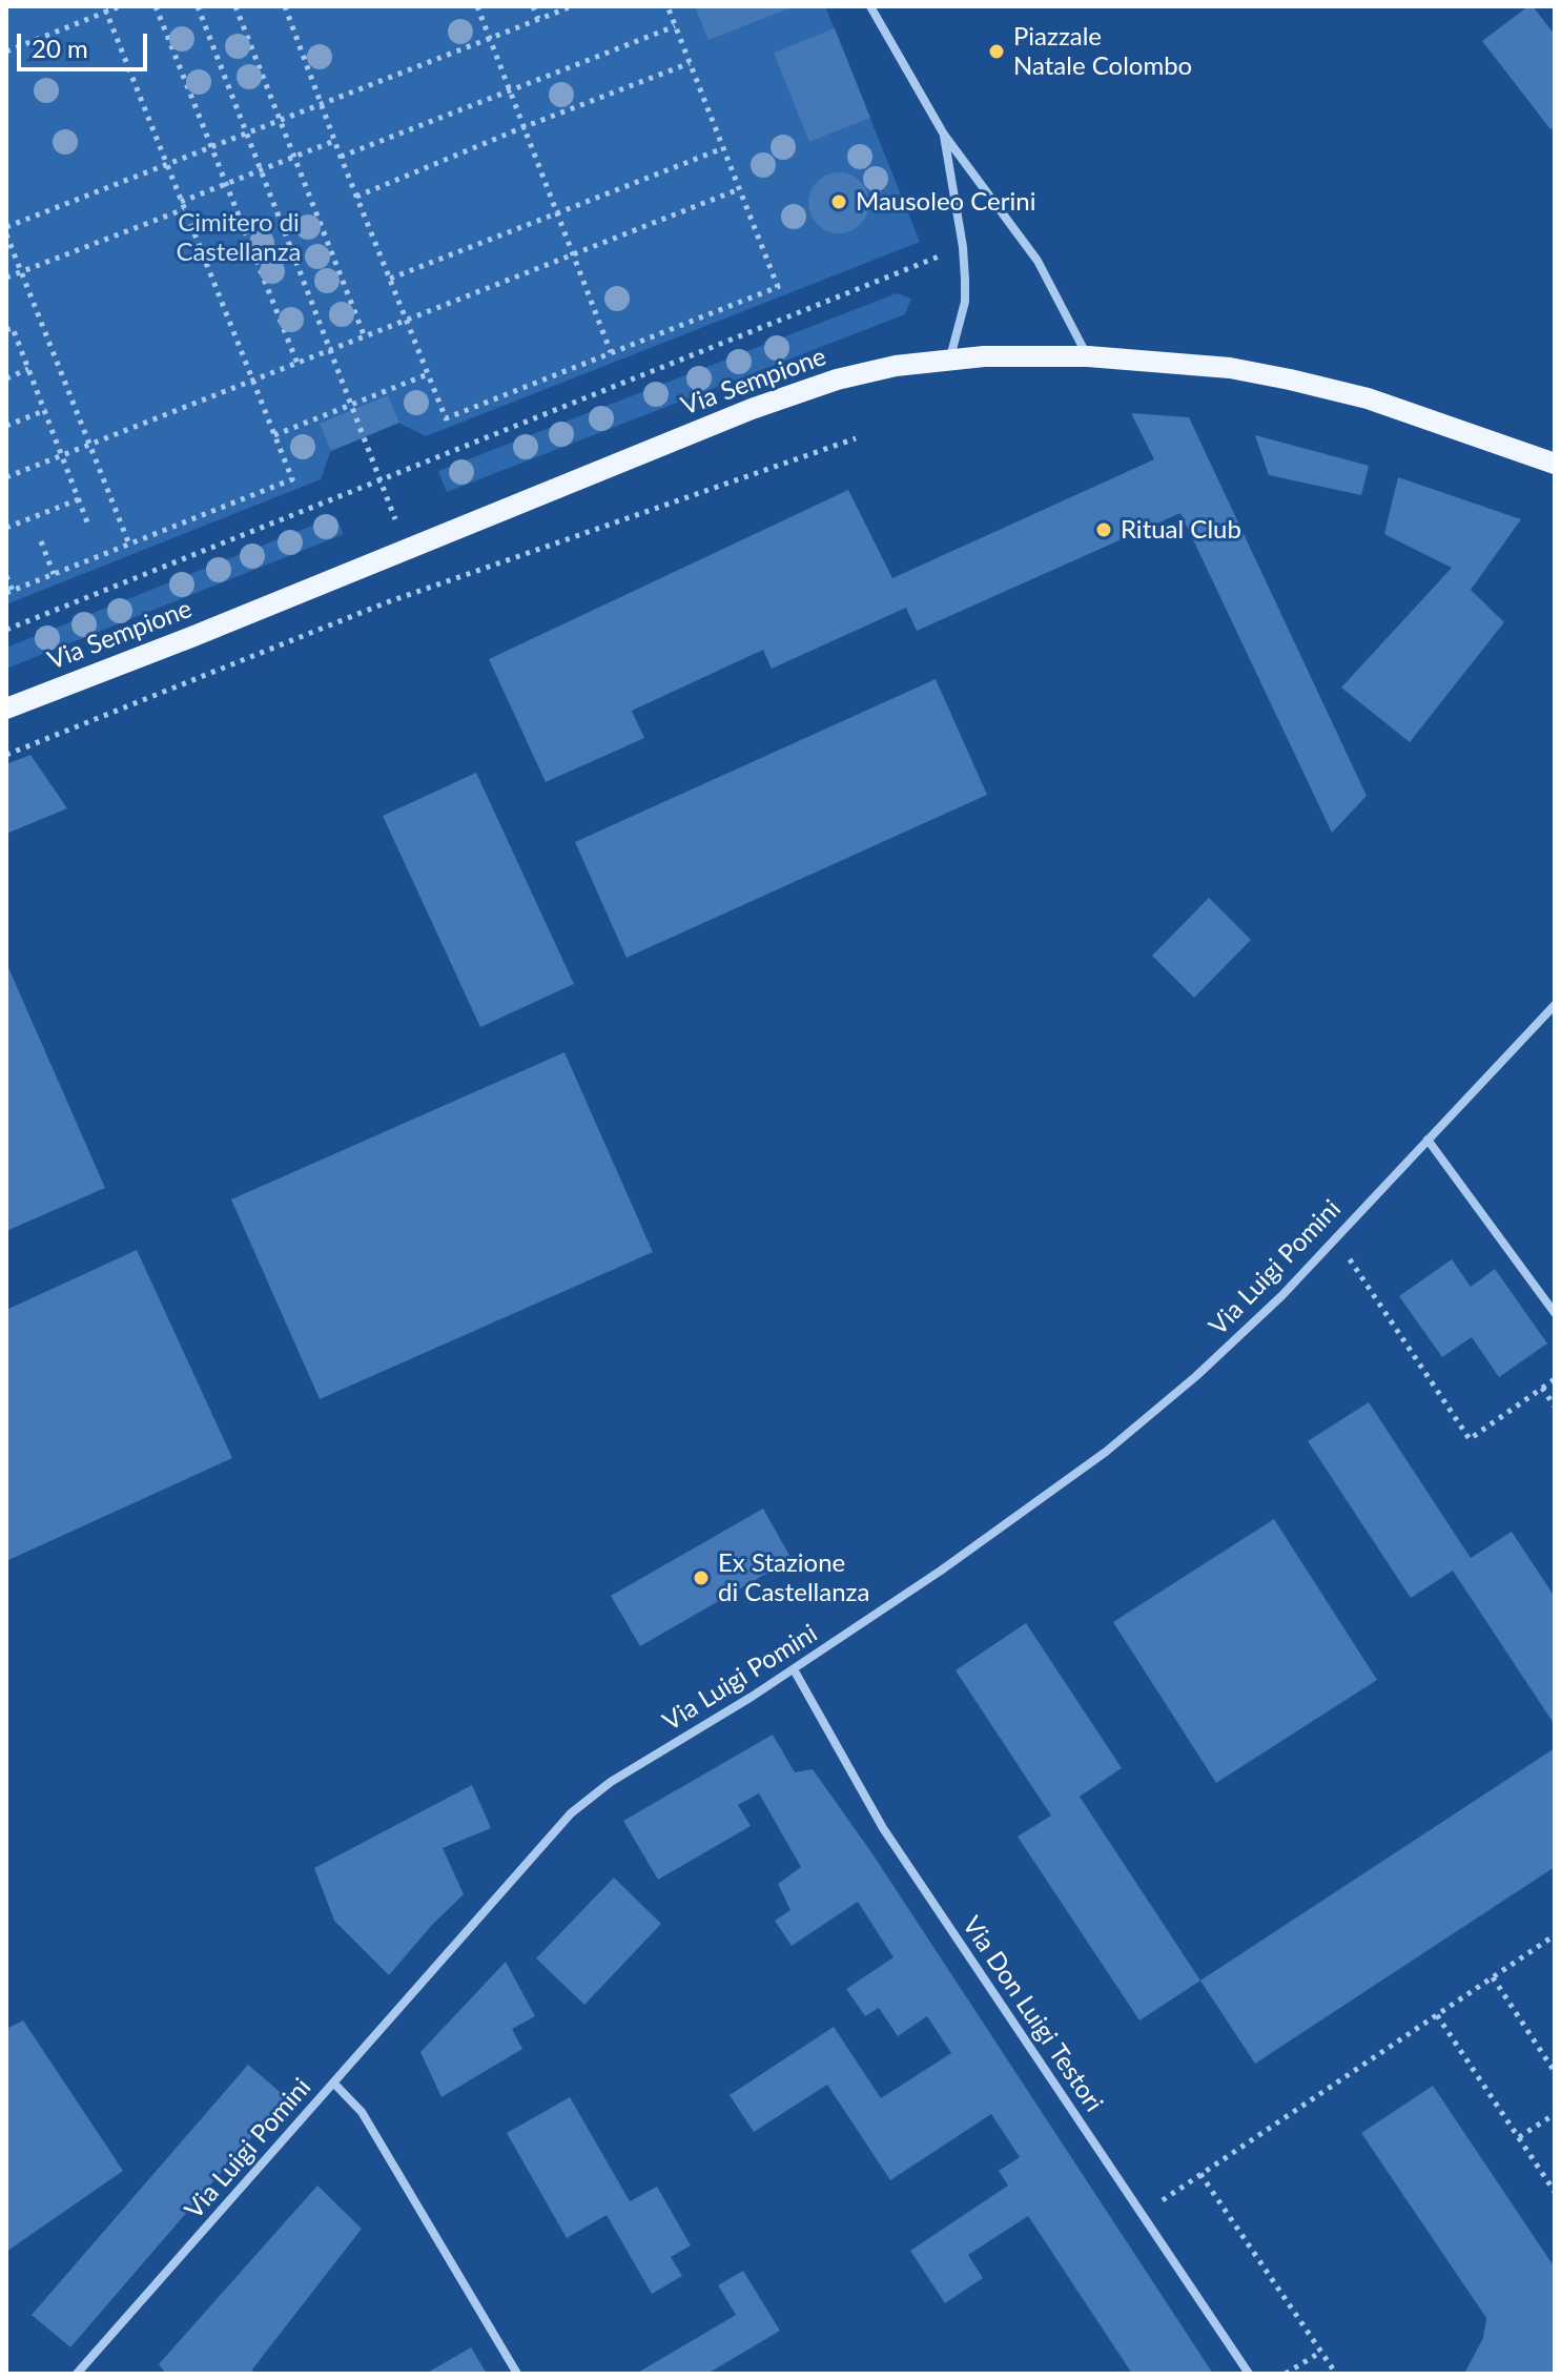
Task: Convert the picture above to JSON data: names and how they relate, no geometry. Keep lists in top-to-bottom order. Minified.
{"streets":{"main road":["Via Sempione"],"street":["Via Luigi Pomini","Via Don Luigi Testori"]},"crossings":[["Via Luigi Pomini","Via Don Luigi Testori"]],"parks":["Cimitero di Castellanza"],"places":["Piazzale Natale Colombo","Mausoleo Cerini","Ritual Club","Ex Stazione di Castellanza"],"scale_bar":"20 m"}
